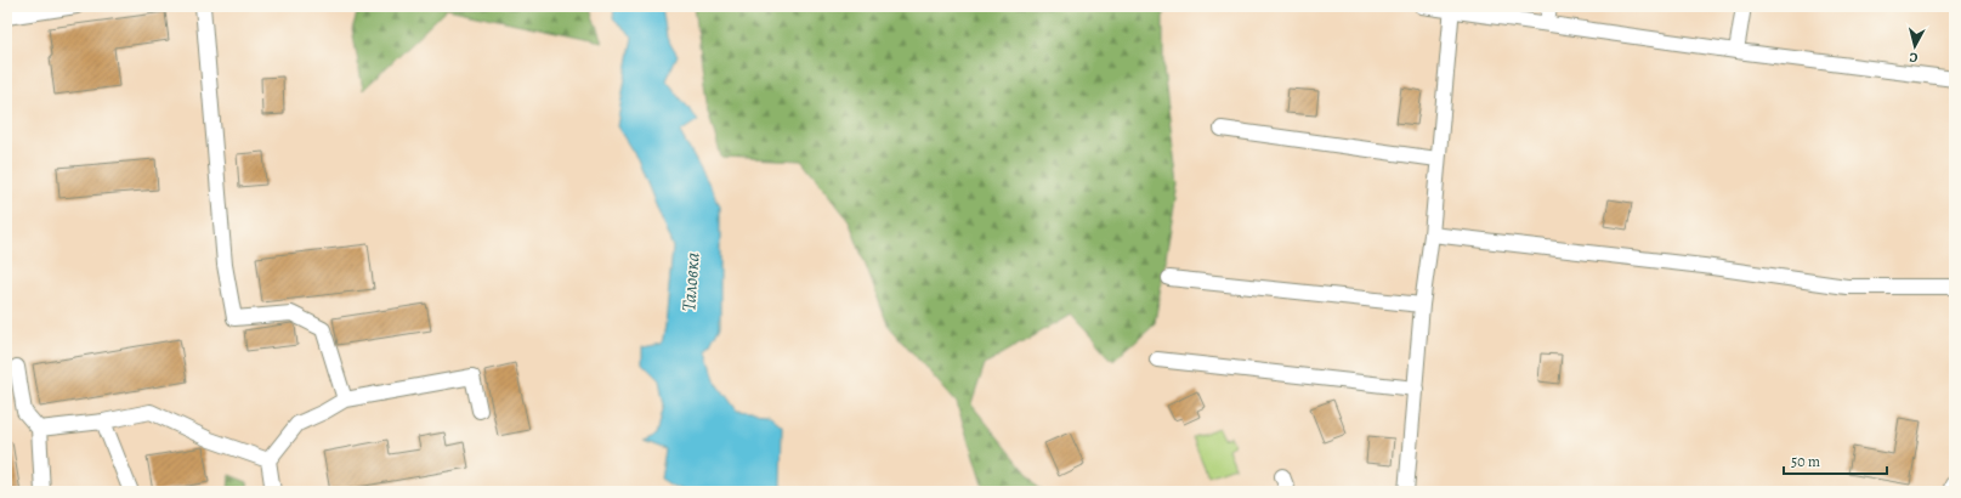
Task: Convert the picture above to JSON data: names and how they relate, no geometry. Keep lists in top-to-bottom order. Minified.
{"water":["Таловка"],"scale_bar":"50 m","north":"bottom"}
